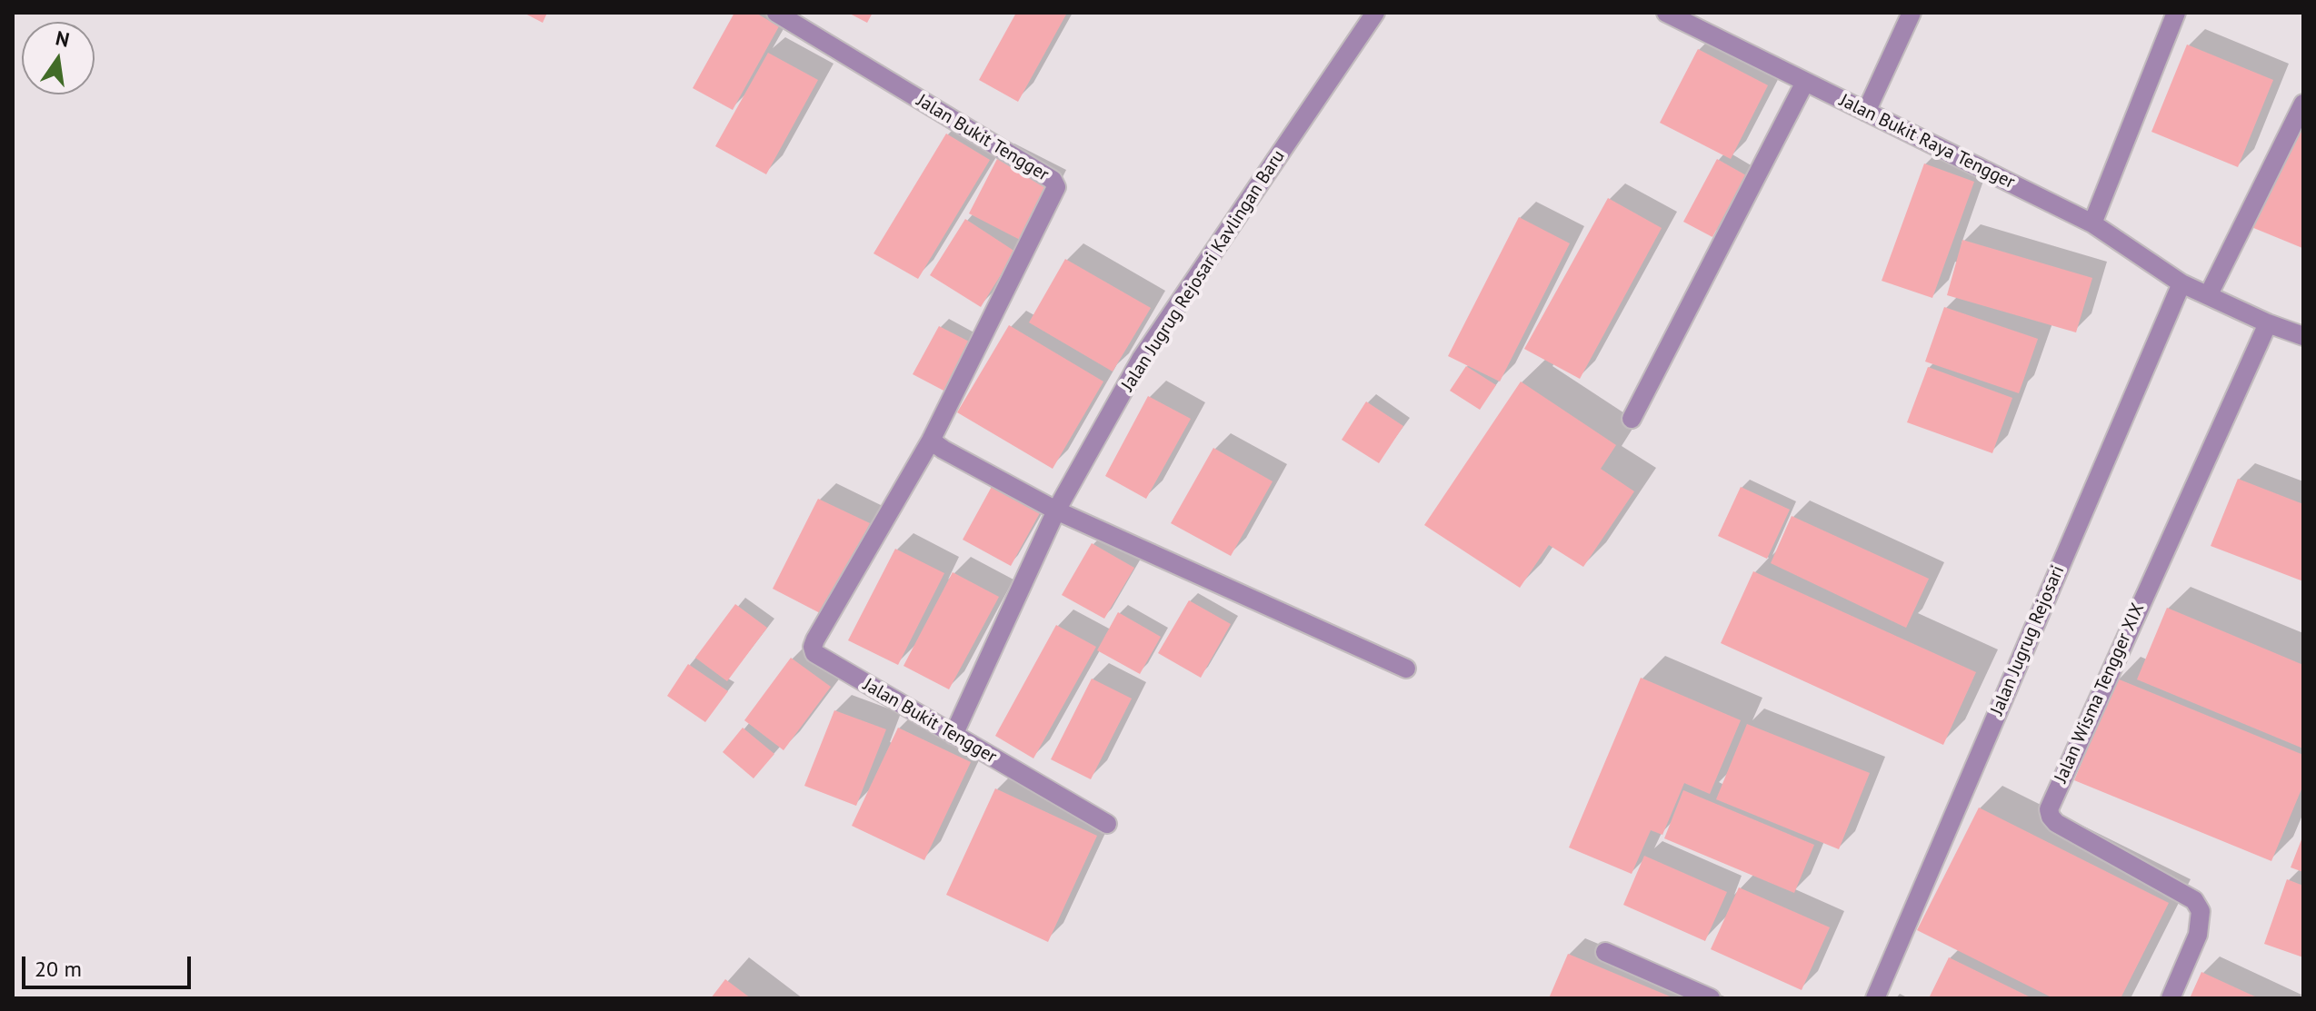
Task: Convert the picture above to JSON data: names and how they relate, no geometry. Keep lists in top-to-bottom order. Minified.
{"streets":{"street":["Jalan Bukit Tengger","Jalan Bukit Raya Tengger","Jalan Jugrug Rejosari Kavlingan Baru","Jalan Jugrug Rejosari","Jalan Wisma Tengger XIX"]},"crossings":[["Jalan Bukit Tengger","Jalan Jugrug Rejosari Kavlingan Baru"],["Jalan Bukit Raya Tengger","Jalan Jugrug Rejosari"],["Jalan Bukit Raya Tengger","Jalan Wisma Tengger XIX"]],"scale_bar":"20 m","north":"top"}
